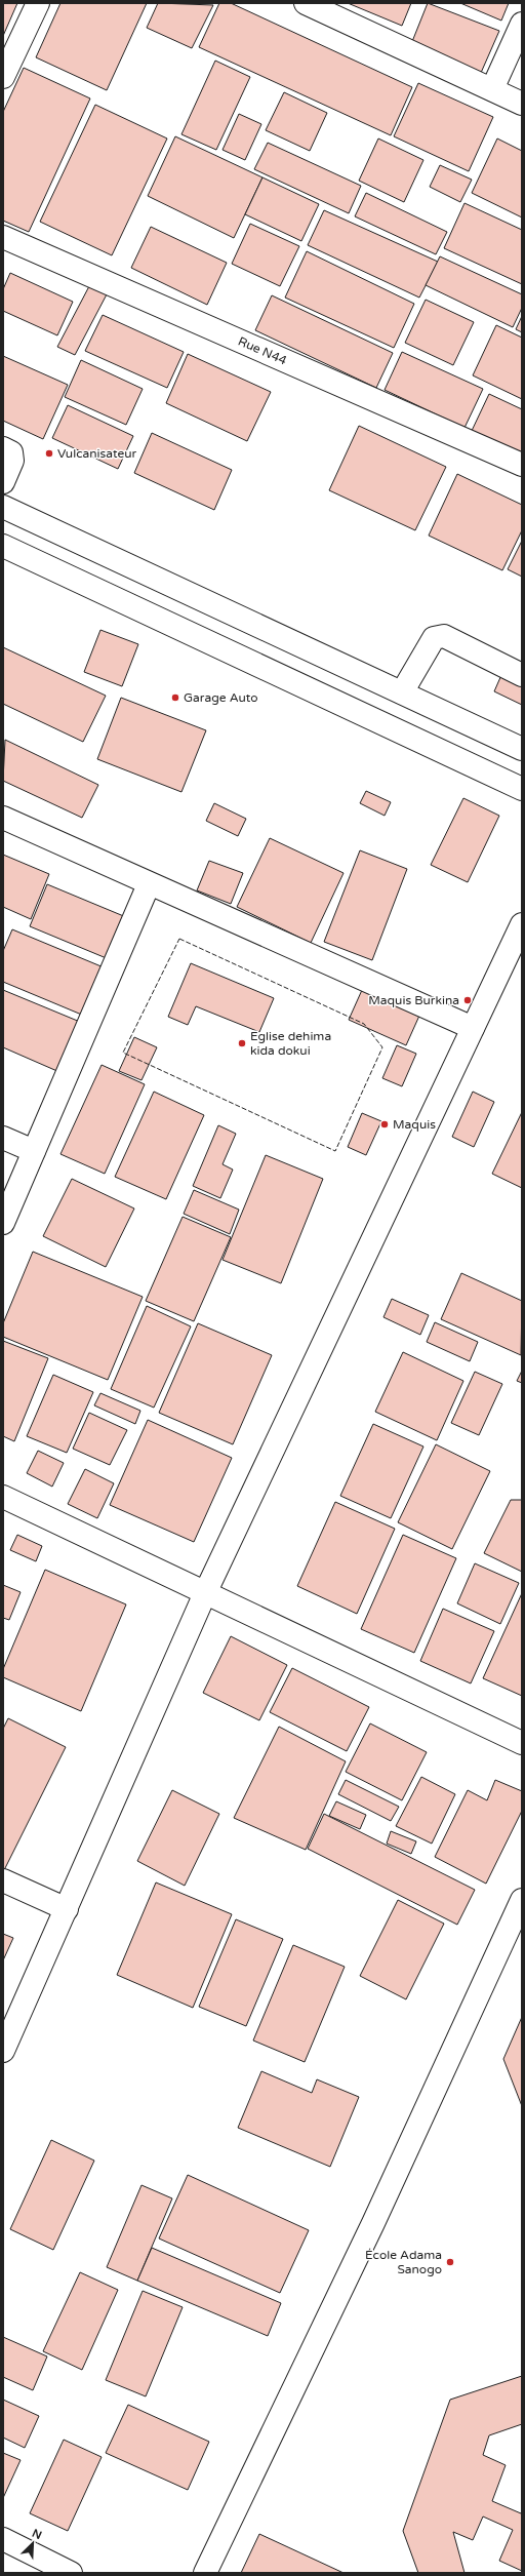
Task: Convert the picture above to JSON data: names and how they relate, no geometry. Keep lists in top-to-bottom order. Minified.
{"streets":{"street":["Rue N44"]},"places":["Vulcanisateur","Garage Auto","Maquis Burkina","Eglise dehima kida dokui","Maquis","École Adama Sanogo"],"north":"top right"}
